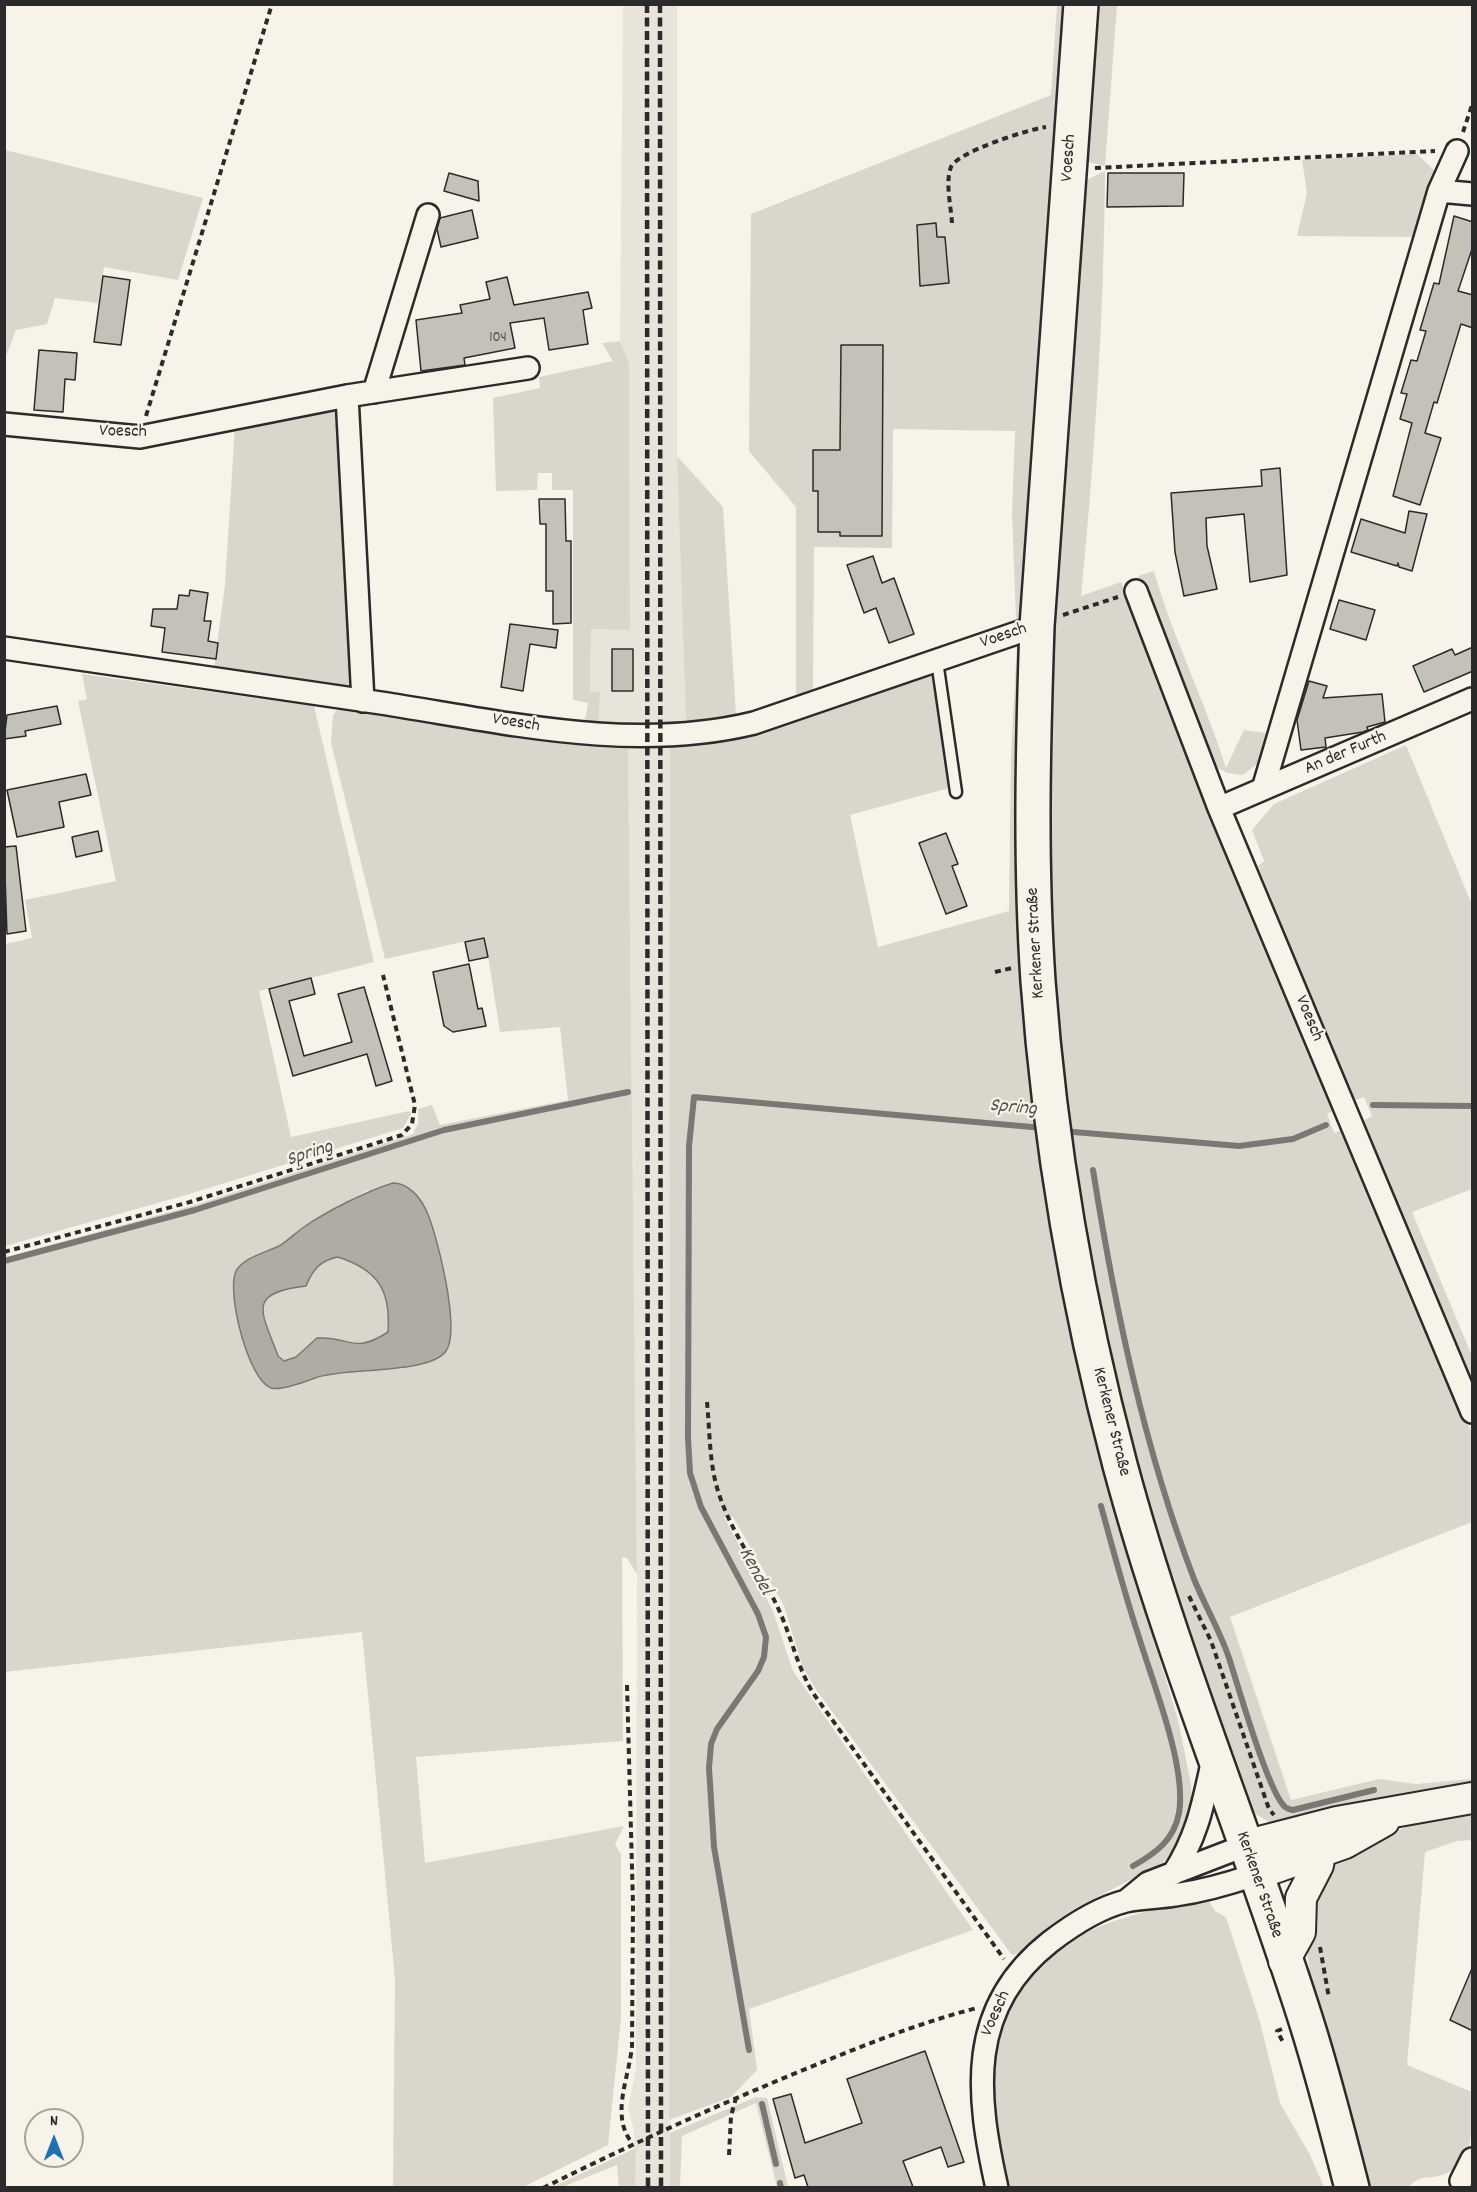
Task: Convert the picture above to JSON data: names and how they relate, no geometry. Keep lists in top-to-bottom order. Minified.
{"streets":{"main road":["Voesch","Kerkener Straße"],"street":["An der Furth"]},"crossings":[["Voesch","An der Furth"],["Voesch","Kerkener Straße"]],"water":["Spring","Kendel"],"house_numbers":["104"],"north":"top"}
